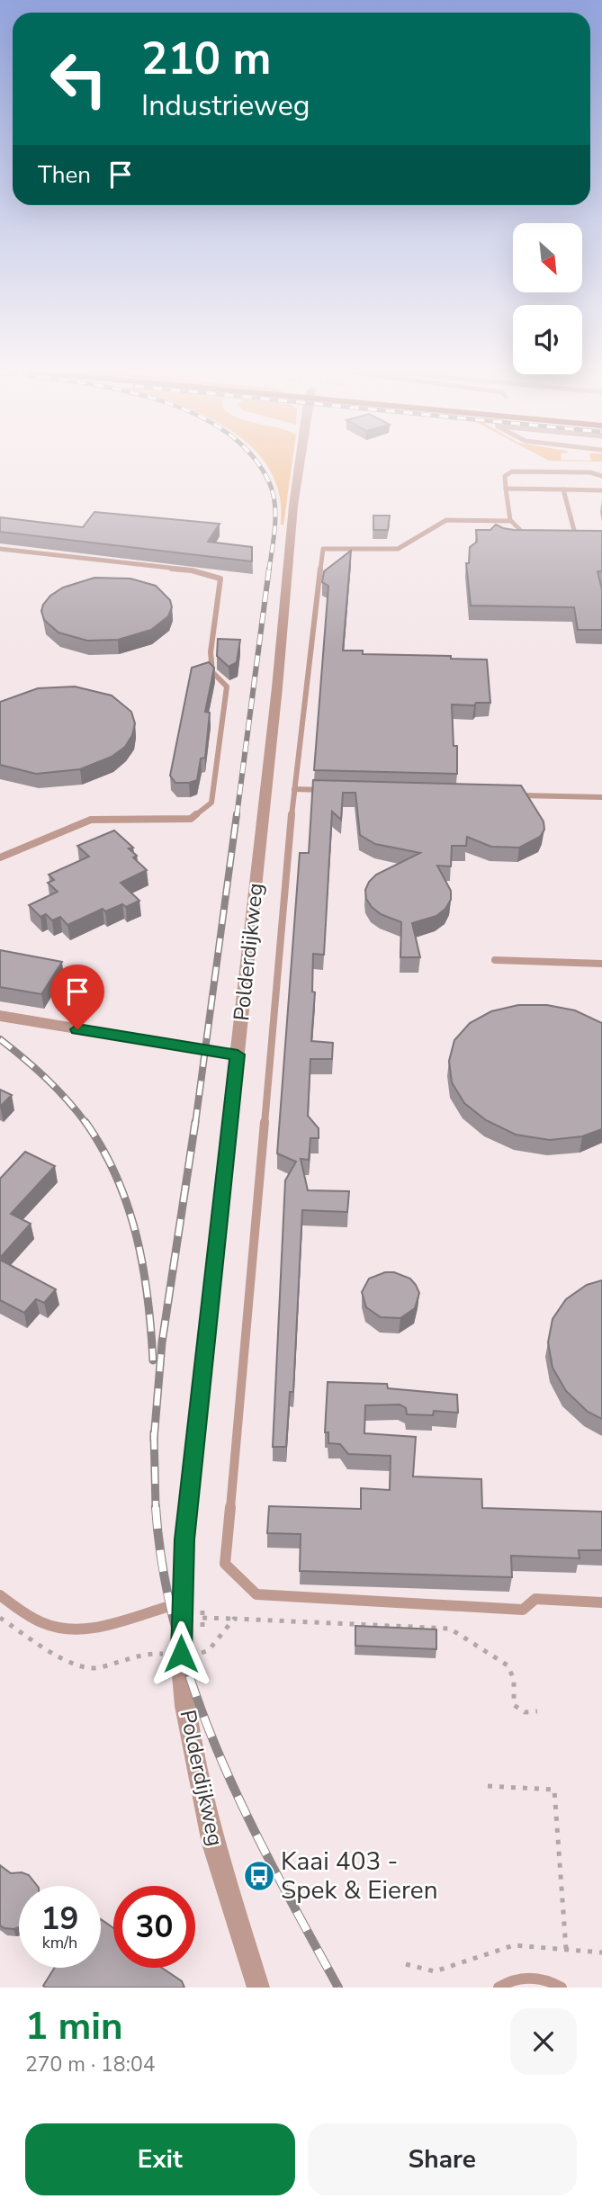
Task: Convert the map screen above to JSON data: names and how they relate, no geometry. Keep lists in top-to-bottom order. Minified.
{"streets":{"street":["Polderdijkweg"]},"places":{"bus stop":["Kaai 403 - Spek & Eieren"]},"north":"bottom right","page":{"turn":["210 m","Industrieweg"],"then":"Then","speed":"19 km/h","limit":"30","heading":["1 min","270 m · 18:04"],"buttons":["Exit","Share"]}}
